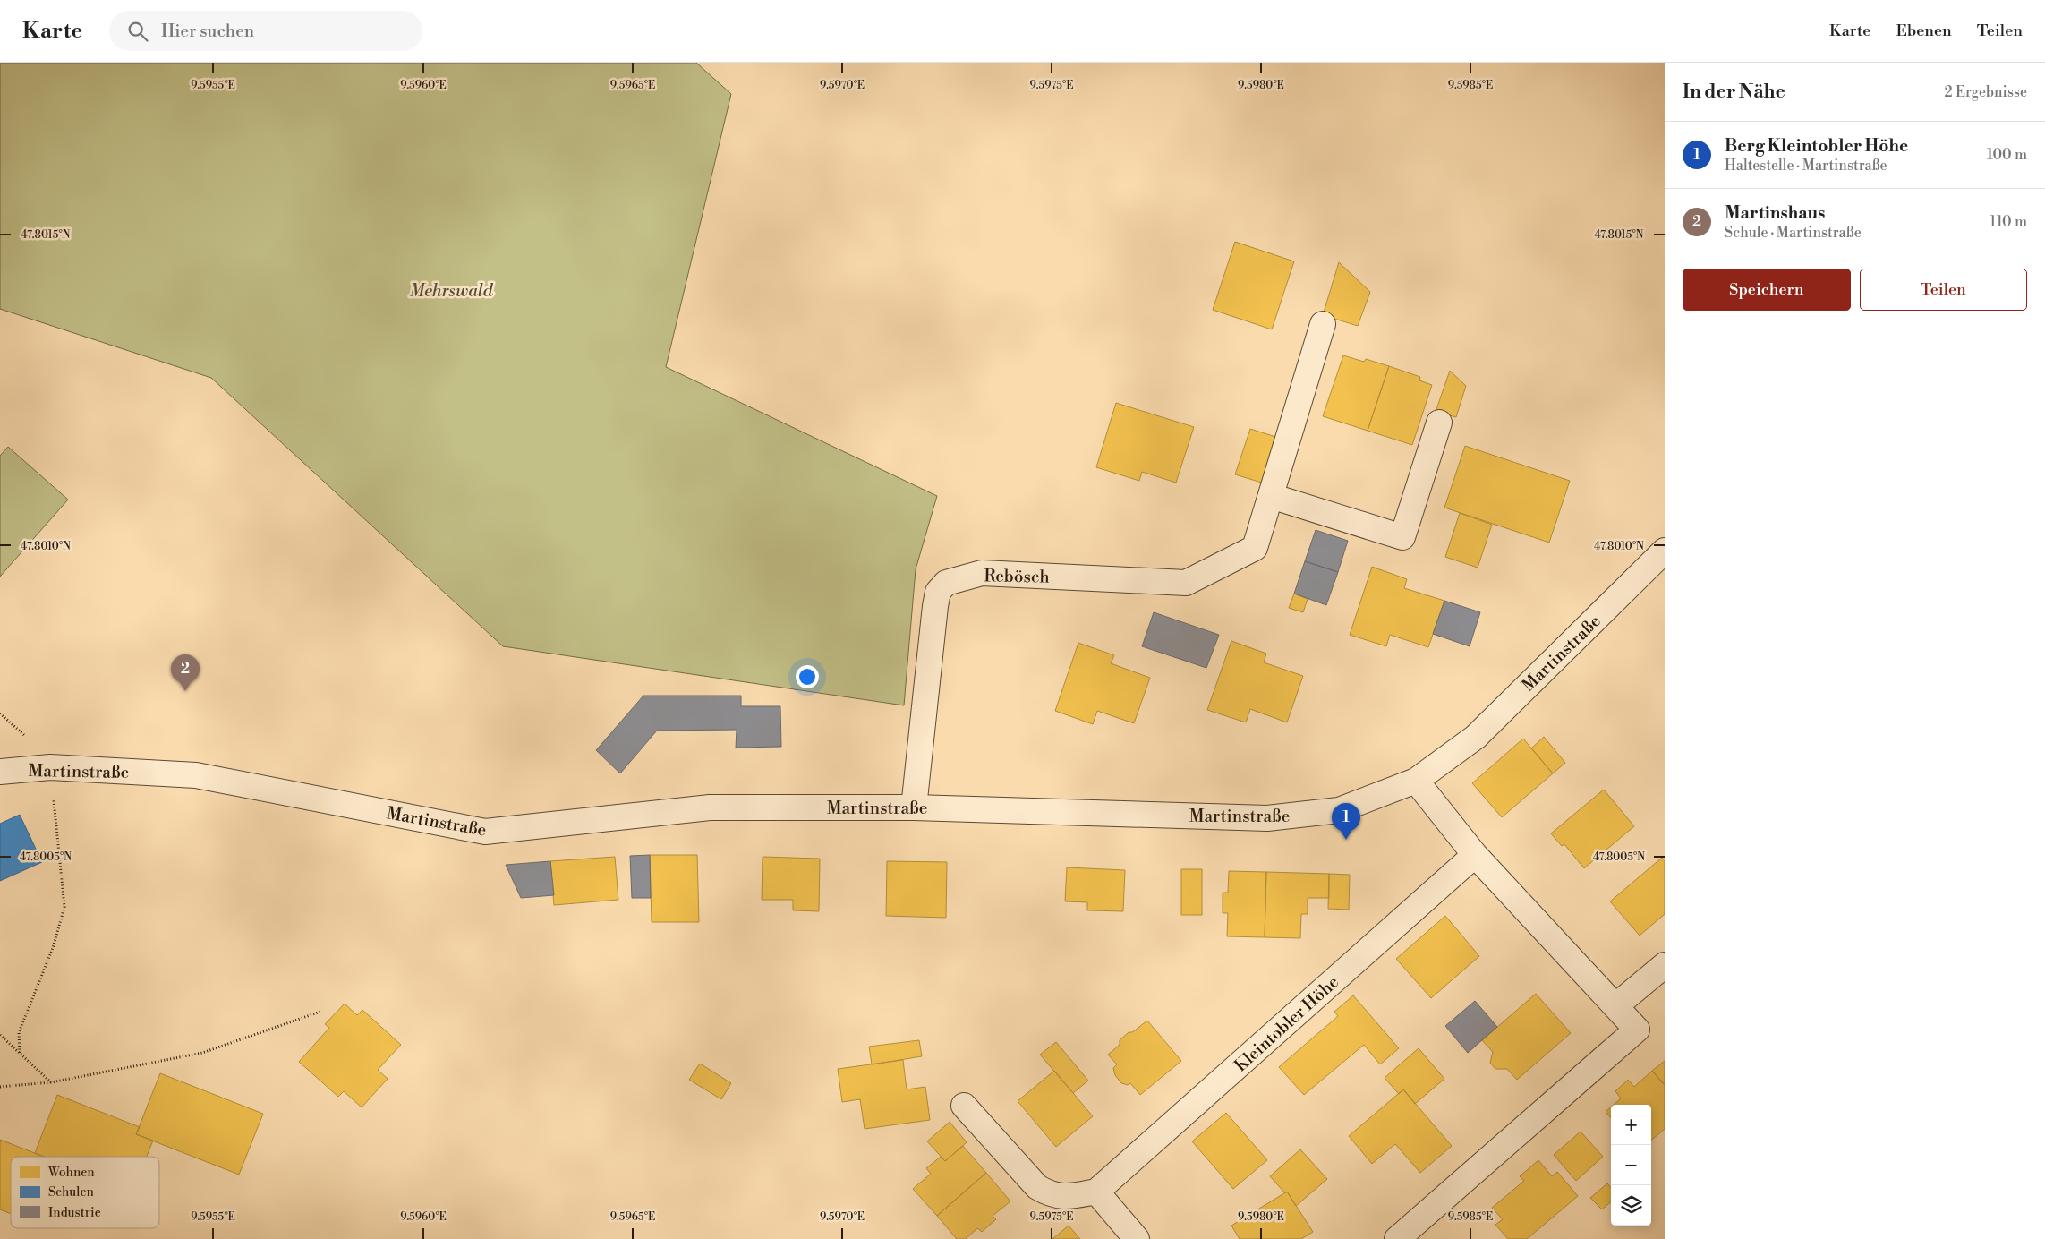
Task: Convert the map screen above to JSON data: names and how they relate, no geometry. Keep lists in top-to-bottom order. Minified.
{"streets":{"street":["Rebösch","Martinstraße","Kleintobler Höhe"]},"crossings":[["Rebösch","Martinstraße"]],"parks":["Mehrswald"],"legend":["Wohnen","Schulen","Industrie"],"page":{"header":"Karte","search":"Hier suchen","nav":["Karte","Ebenen","Teilen"],"heading":["In der Nähe","2 Ergebnisse"],"list":[{"mark":"1","name":"Berg Kleintobler Höhe","note":"Haltestelle · Martinstraße","value":"100 m"},{"mark":"2","name":"Martinshaus","note":"Schule · Martinstraße","value":"110 m"}],"buttons":["Speichern","Teilen"],"pins":["2","1"],"map_buttons":["+","−"]},"coordinates":["9.5955°E","9.5960°E","9.5965°E","9.5970°E","9.5975°E","9.5980°E","9.5985°E","47.8015°N","47.8010°N","47.8005°N"]}
